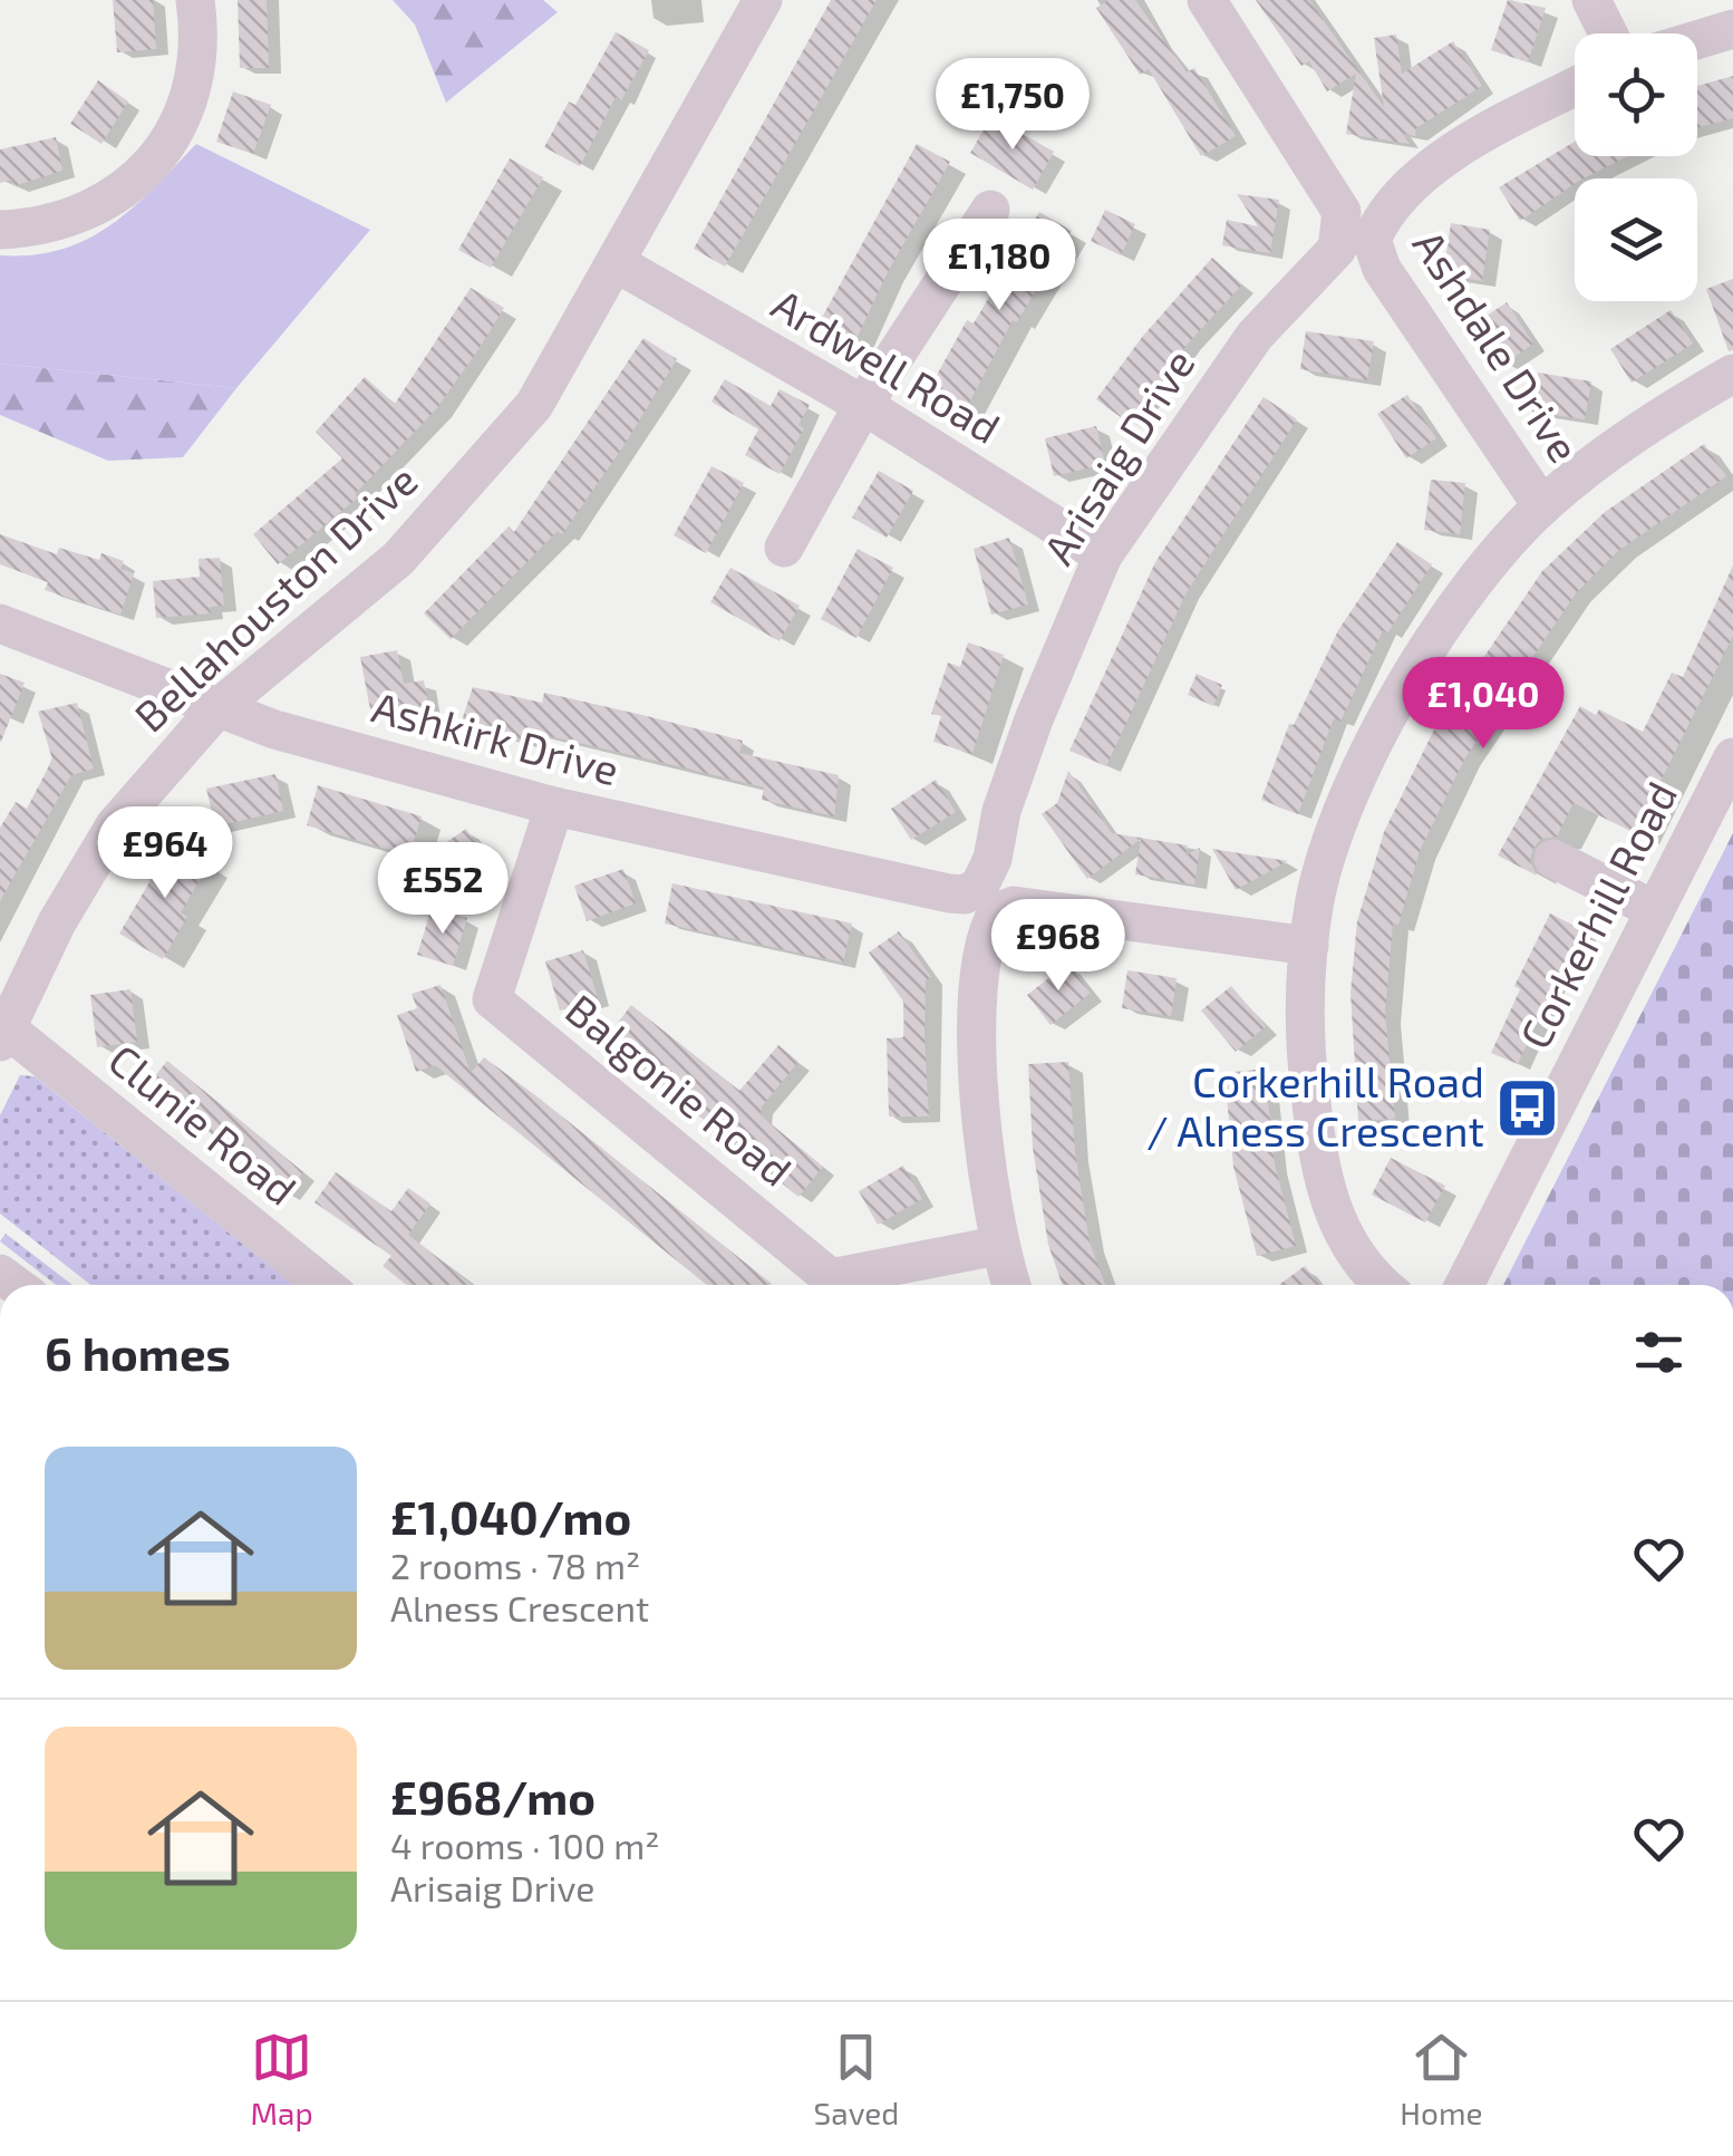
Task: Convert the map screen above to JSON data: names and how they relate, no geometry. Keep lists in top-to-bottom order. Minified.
{"streets":{"street":["Ashdale Drive","Ardwell Road","Arisaig Drive","Bellahouston Drive","Ashkirk Drive","Corkerhill Road","Balgonie Road","Clunie Road"]},"crossings":[["Ashdale Drive","Arisaig Drive"],["Ardwell Road","Arisaig Drive"],["Ardwell Road","Bellahouston Drive"],["Arisaig Drive","Ashkirk Drive"],["Arisaig Drive","Balgonie Road"],["Bellahouston Drive","Ashkirk Drive"],["Bellahouston Drive","Clunie Road"],["Ashkirk Drive","Balgonie Road"]],"places":{"bus stop":["Corkerhill Road / Alness Crescent"]},"page":{"price":["£1,750","£1,180","£1,040","£964","£552","£968"],"heading":"6 homes","list":[{"name":"£1,040/mo","note":"2 rooms · 78 m² · Alness Crescent"},{"name":"£968/mo","note":"4 rooms · 100 m² · Arisaig Drive"}],"tabs":["Map","Saved","Home"]}}
